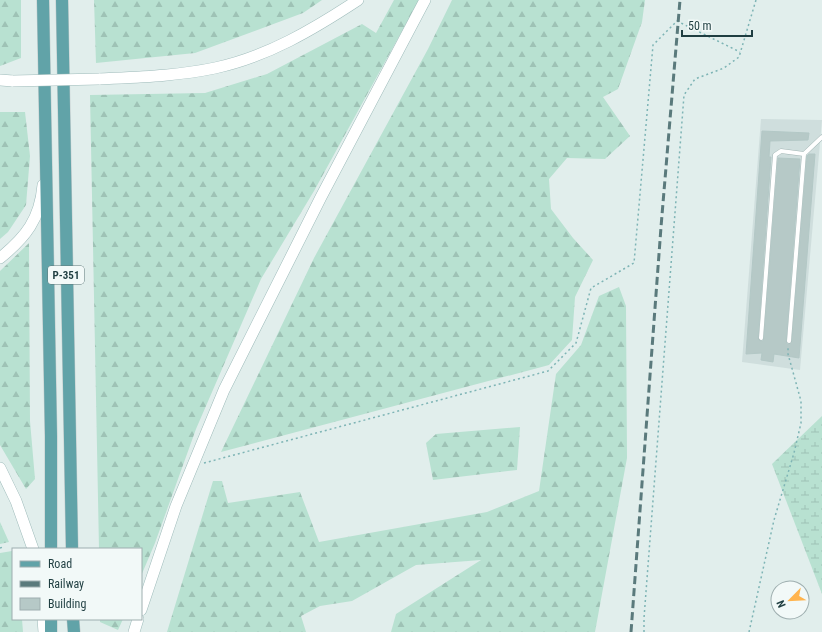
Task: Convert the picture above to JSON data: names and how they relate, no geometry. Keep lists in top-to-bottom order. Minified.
{"streets":{"main road":["Р-351"]},"legend":["Road","Railway","Building"],"scale_bar":"50 m","north":"bottom left"}
